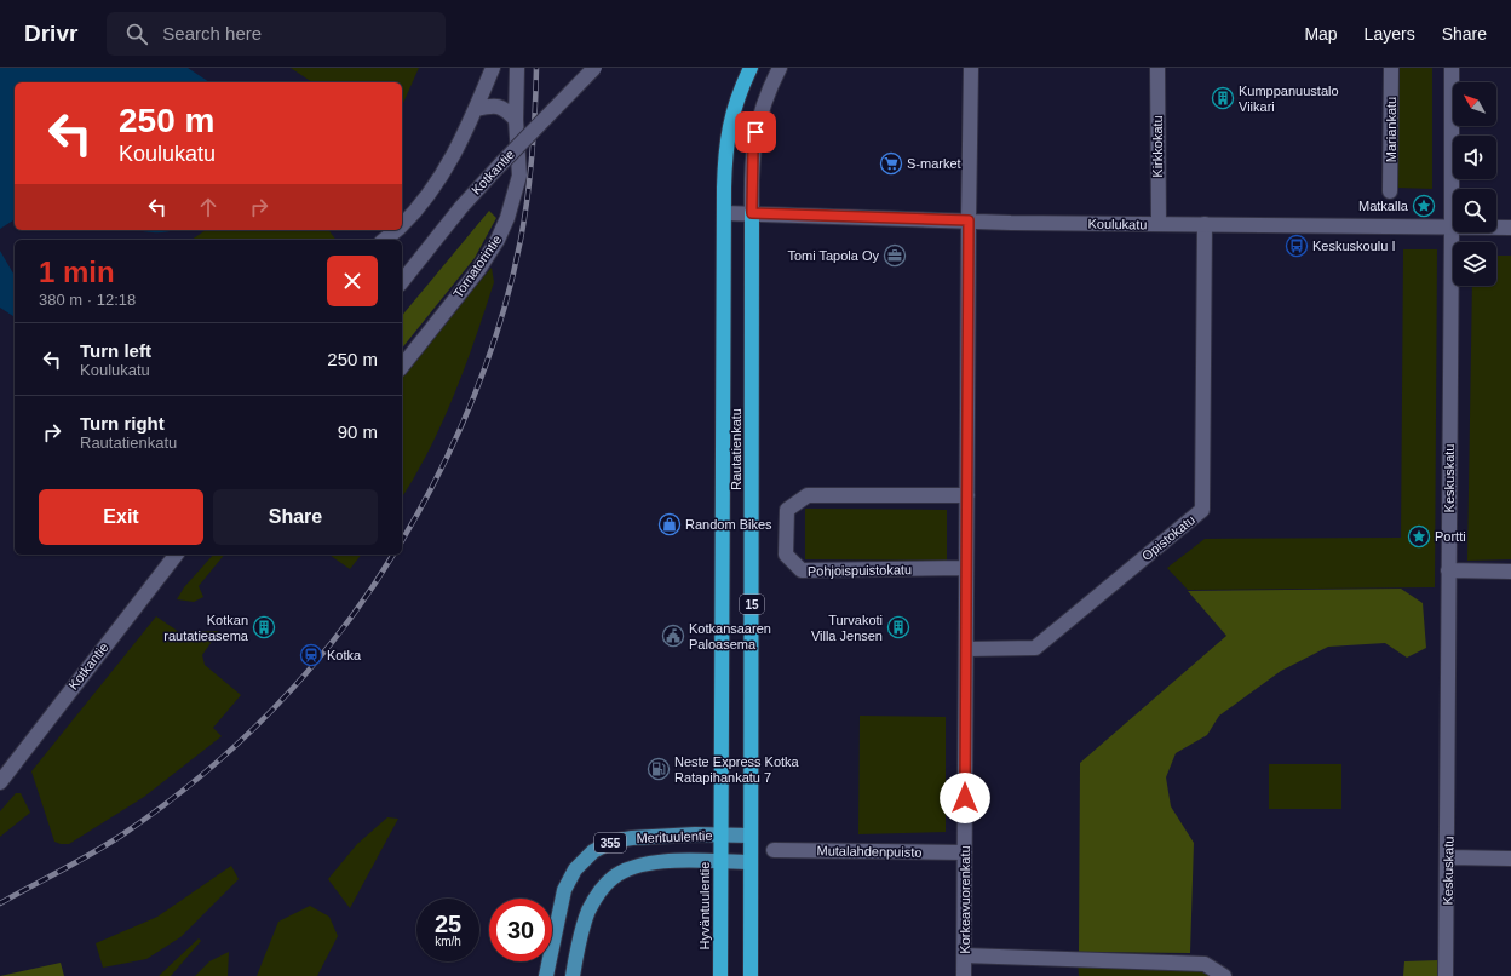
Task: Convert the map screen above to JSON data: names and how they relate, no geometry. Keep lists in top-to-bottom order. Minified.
{"streets":{"highway":["Rautatienkatu","15","Hyväntuulentie"],"main road":["Merituulentie","355"],"street":["Mariankatu","Kirkkokatu","Kotkantie","Koulukatu","Tornatorintie","Keskuskatu","Opistokatu","Pohjoispuistokatu","Mutalahdenpuisto","Korkeavuorenkatu"]},"crossings":[["Kirkkokatu","Koulukatu"],["Koulukatu","Rautatienkatu"],["Koulukatu","Keskuskatu"],["Koulukatu","Opistokatu"],["Koulukatu","Korkeavuorenkatu"],["Rautatienkatu","15"],["Rautatienkatu","Merituulentie"],["Rautatienkatu","Hyväntuulentie"],["Opistokatu","Korkeavuorenkatu"],["Pohjoispuistokatu","Korkeavuorenkatu"],["15","Merituulentie"],["Merituulentie","Hyväntuulentie"],["Mutalahdenpuisto","Korkeavuorenkatu"]],"places":{"building":["Kumppanuustalo Viikari","Kotkan rautatieasema","Turvakoti Villa Jensen"],"supermarket":["S-market"],"place":["Matkalla","Portti"],"bus stop":["Keskuskoulu I"],"office":["Tomi Tapola Oy"],"shop":["Random Bikes"],"public building":["Kotkansaaren Paloasema"],"station":["Kotka"],"fuel station":["Neste Express Kotka Ratapihankatu 7"]},"north":"top left","page":{"header":"Drivr","search":"Search here","nav":["Map","Layers","Share"],"turn":["250 m","Koulukatu"],"heading":["1 min","380 m · 12:18"],"list":[{"name":"Turn left","note":"Koulukatu","value":"250 m"},{"name":"Turn right","note":"Rautatienkatu","value":"90 m"}],"buttons":["Exit","Share"],"speed":"25 km/h","limit":"30"}}
